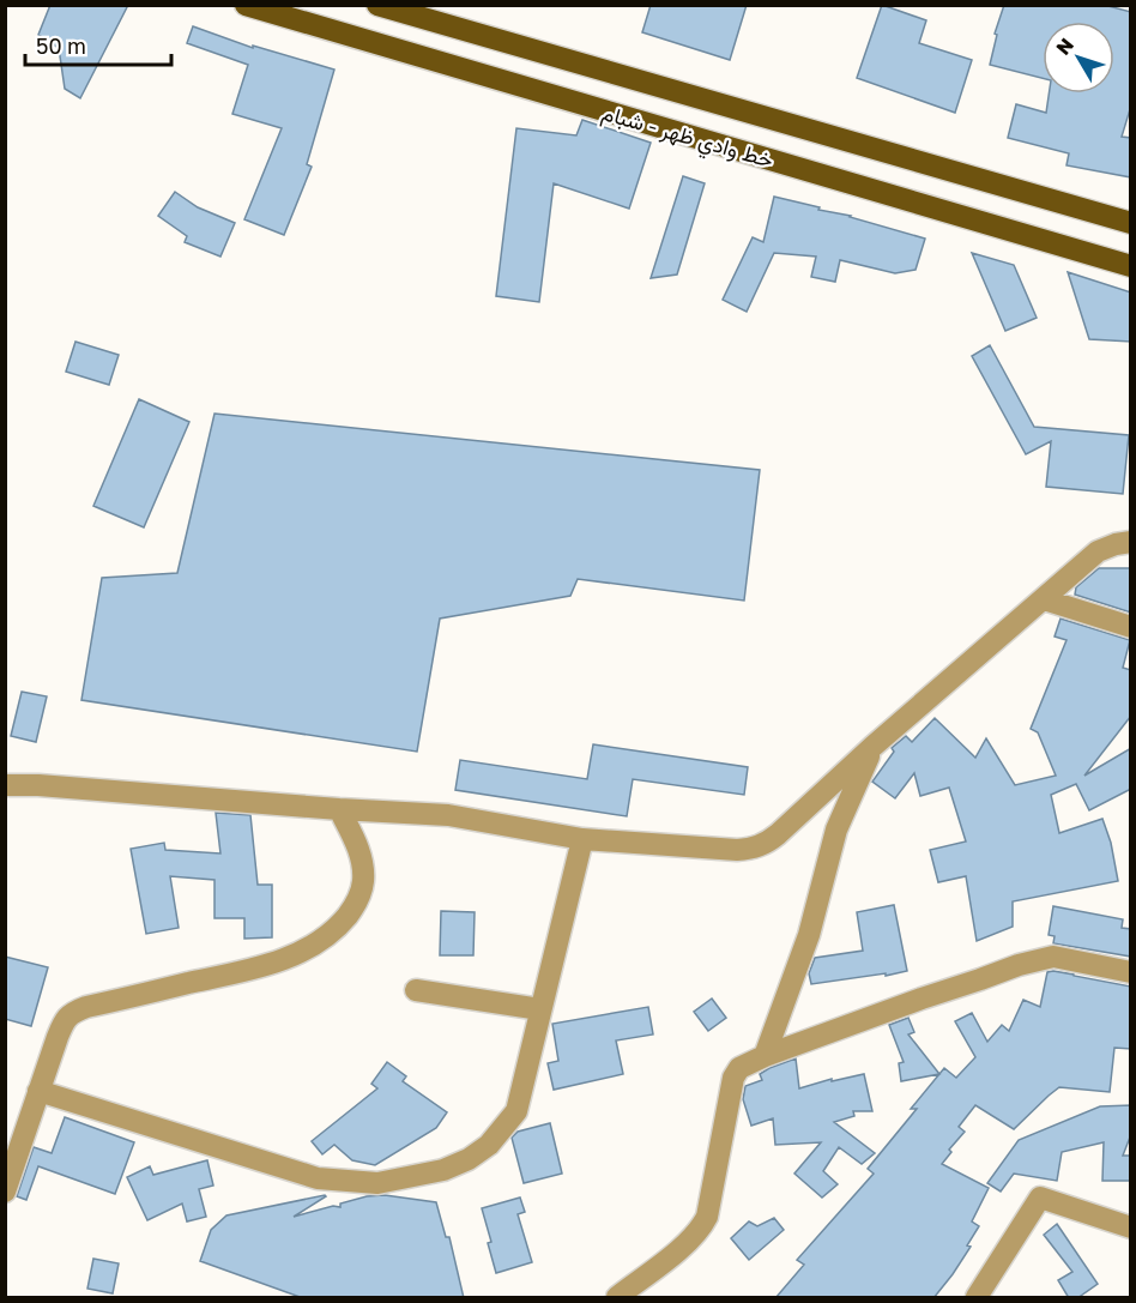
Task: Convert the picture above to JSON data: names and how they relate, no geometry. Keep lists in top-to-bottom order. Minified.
{"streets":{"main road":["خط وادي ظهر - شبام"]},"scale_bar":"50 m","north":"top left"}
